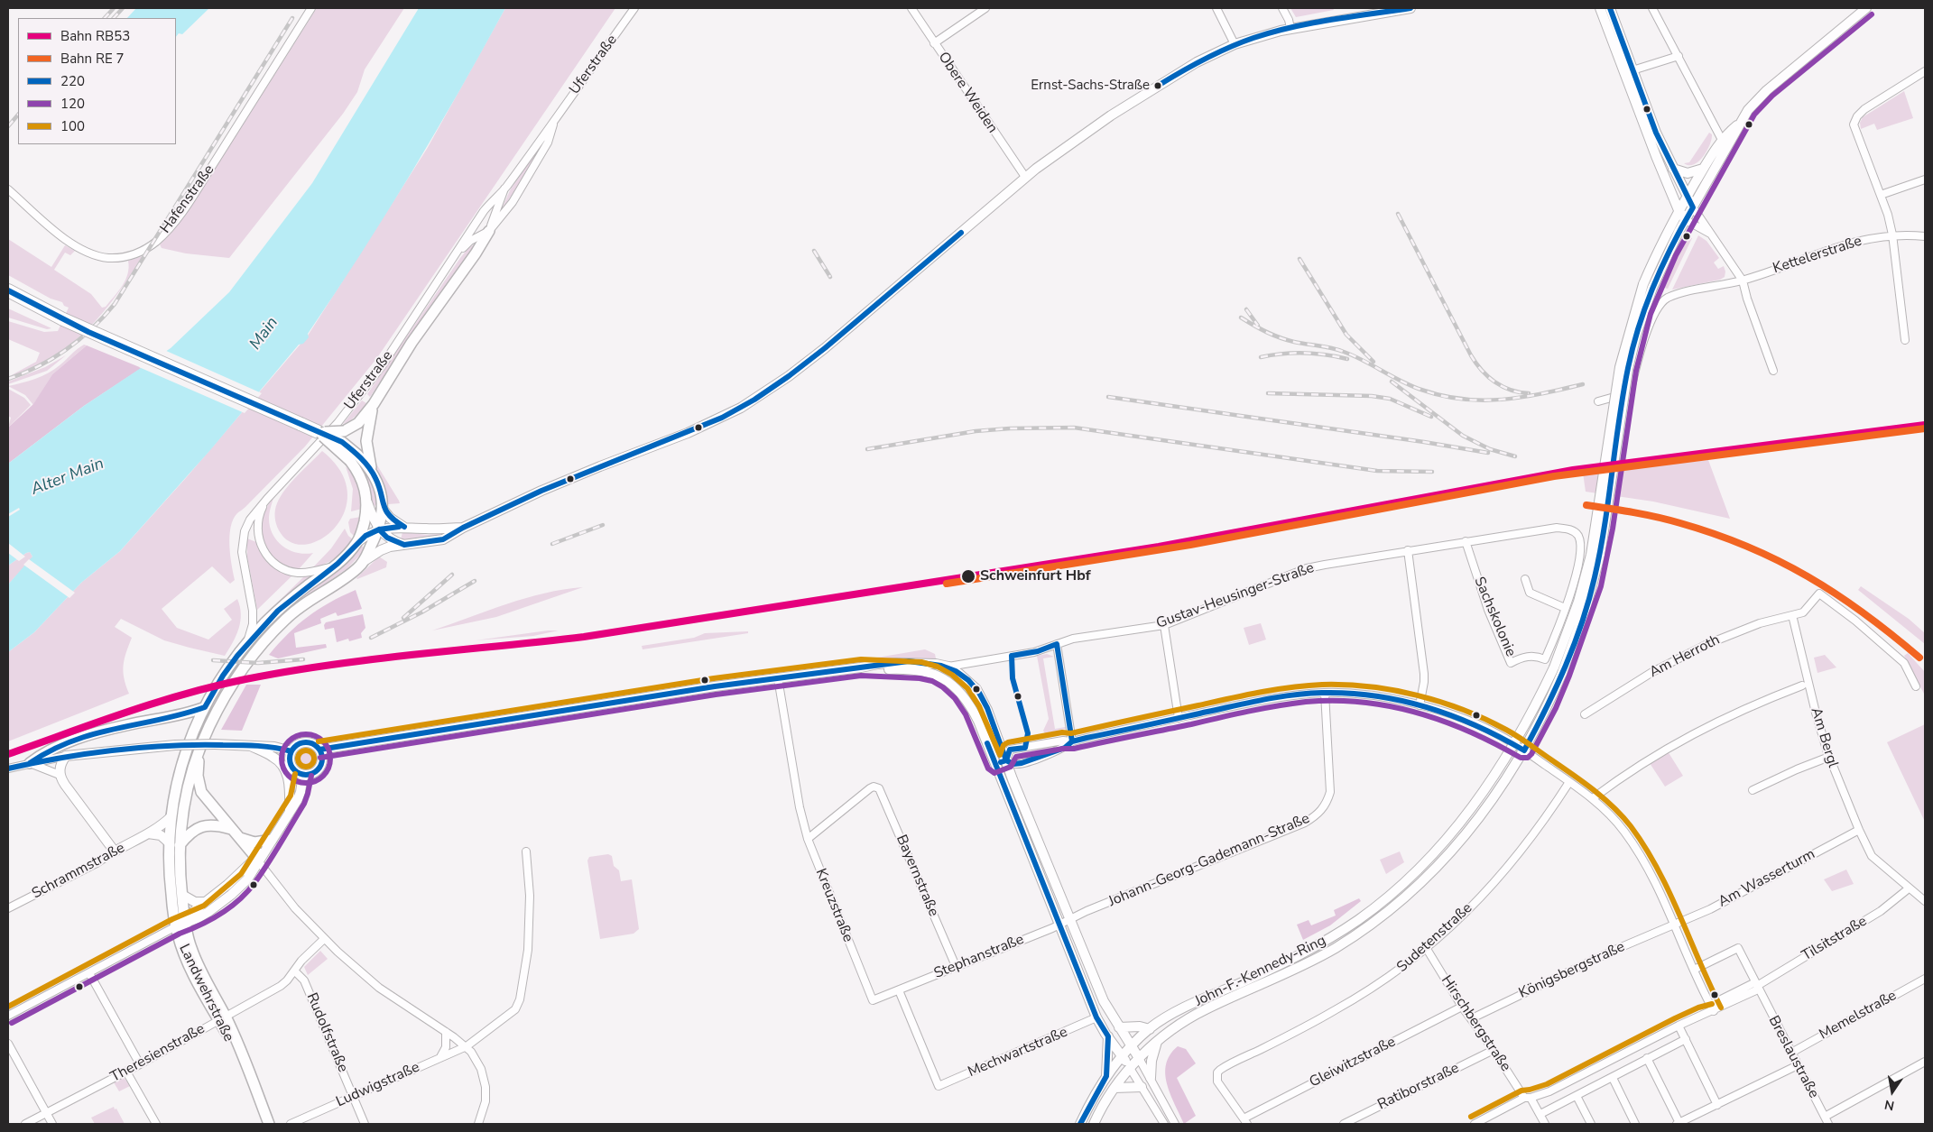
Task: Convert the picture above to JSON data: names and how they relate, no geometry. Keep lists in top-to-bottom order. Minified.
{"streets":{"main road":["Schrammstraße","John-F.-Kennedy-Ring","Landwehrstraße"],"street":["Uferstraße","Obere Weiden","Hafenstraße","Kettelerstraße","Gustav-Heusinger-Straße","Sachskolonie","Am Herroth","Am Bergl","Johann-Georg-Gademann-Straße","Bayernstraße","Am Wasserturm","Kreuzstraße","Sudetenstraße","Tilsitstraße","Stephanstraße","Königsbergstraße","Memelstraße","Hirschbergstraße","Rudolfstraße","Mechwartstraße","Theresienstraße","Breslaustraße","Gleiwitzstraße","Ludwigstraße","Ratiborstraße"]},"crossings":[["Uferstraße","Landwehrstraße"],["Gustav-Heusinger-Straße","Sachskolonie"],["Am Herroth","Am Bergl"],["Am Bergl","Am Wasserturm"],["Am Bergl","Tilsitstraße"],["Johann-Georg-Gademann-Straße","Stephanstraße"],["Schrammstraße","Landwehrstraße"],["Bayernstraße","Kreuzstraße"],["Bayernstraße","Stephanstraße"],["Am Wasserturm","Königsbergstraße"],["Kreuzstraße","Stephanstraße"],["Kreuzstraße","Mechwartstraße"],["Sudetenstraße","Hirschbergstraße"],["Sudetenstraße","Gleiwitzstraße"],["Tilsitstraße","Hirschbergstraße"],["Tilsitstraße","Breslaustraße"],["Stephanstraße","Mechwartstraße"],["Königsbergstraße","Hirschbergstraße"],["Landwehrstraße","Theresienstraße"],["Memelstraße","Breslaustraße"],["Hirschbergstraße","Gleiwitzstraße"],["Hirschbergstraße","Ratiborstraße"],["Rudolfstraße","Theresienstraße"],["Rudolfstraße","Ludwigstraße"]],"water":["Main","Alter Main"],"places":["Ernst-Sachs-Straße","Schweinfurt Hbf"],"lines":["transit line 220","transit line 120","rail line RB53","transit line 100"],"legend":["Bahn RB53","Bahn RE 7","220","120","100"],"north":"bottom"}
